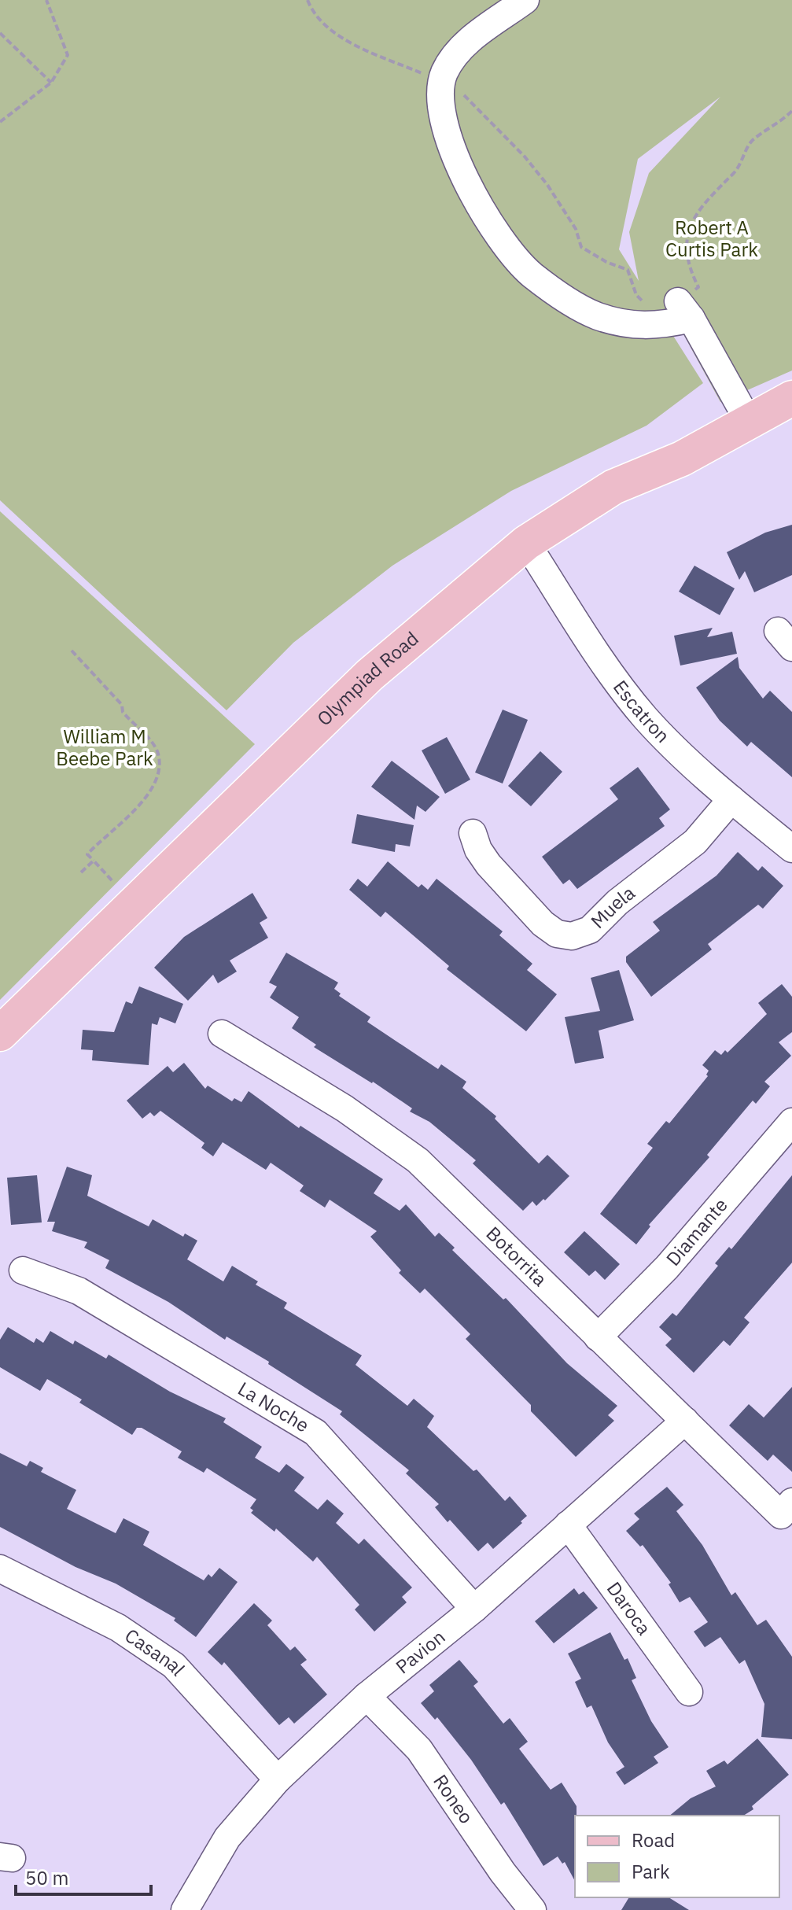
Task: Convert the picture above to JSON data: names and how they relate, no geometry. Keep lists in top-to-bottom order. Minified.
{"streets":{"main road":["Olympiad Road"],"street":["Escatron","Muela","Diamante","Botorrita","La Noche","Daroca","Pavion","Casanal","Roneo"]},"crossings":[["Olympiad Road","Escatron"],["Escatron","Muela"],["Diamante","Botorrita"],["Botorrita","Pavion"],["La Noche","Pavion"],["Daroca","Pavion"],["Pavion","Casanal"],["Pavion","Roneo"]],"parks":["Robert A Curtis Park","William M Beebe Park"],"legend":["Road","Park"],"scale_bar":"50 m"}
